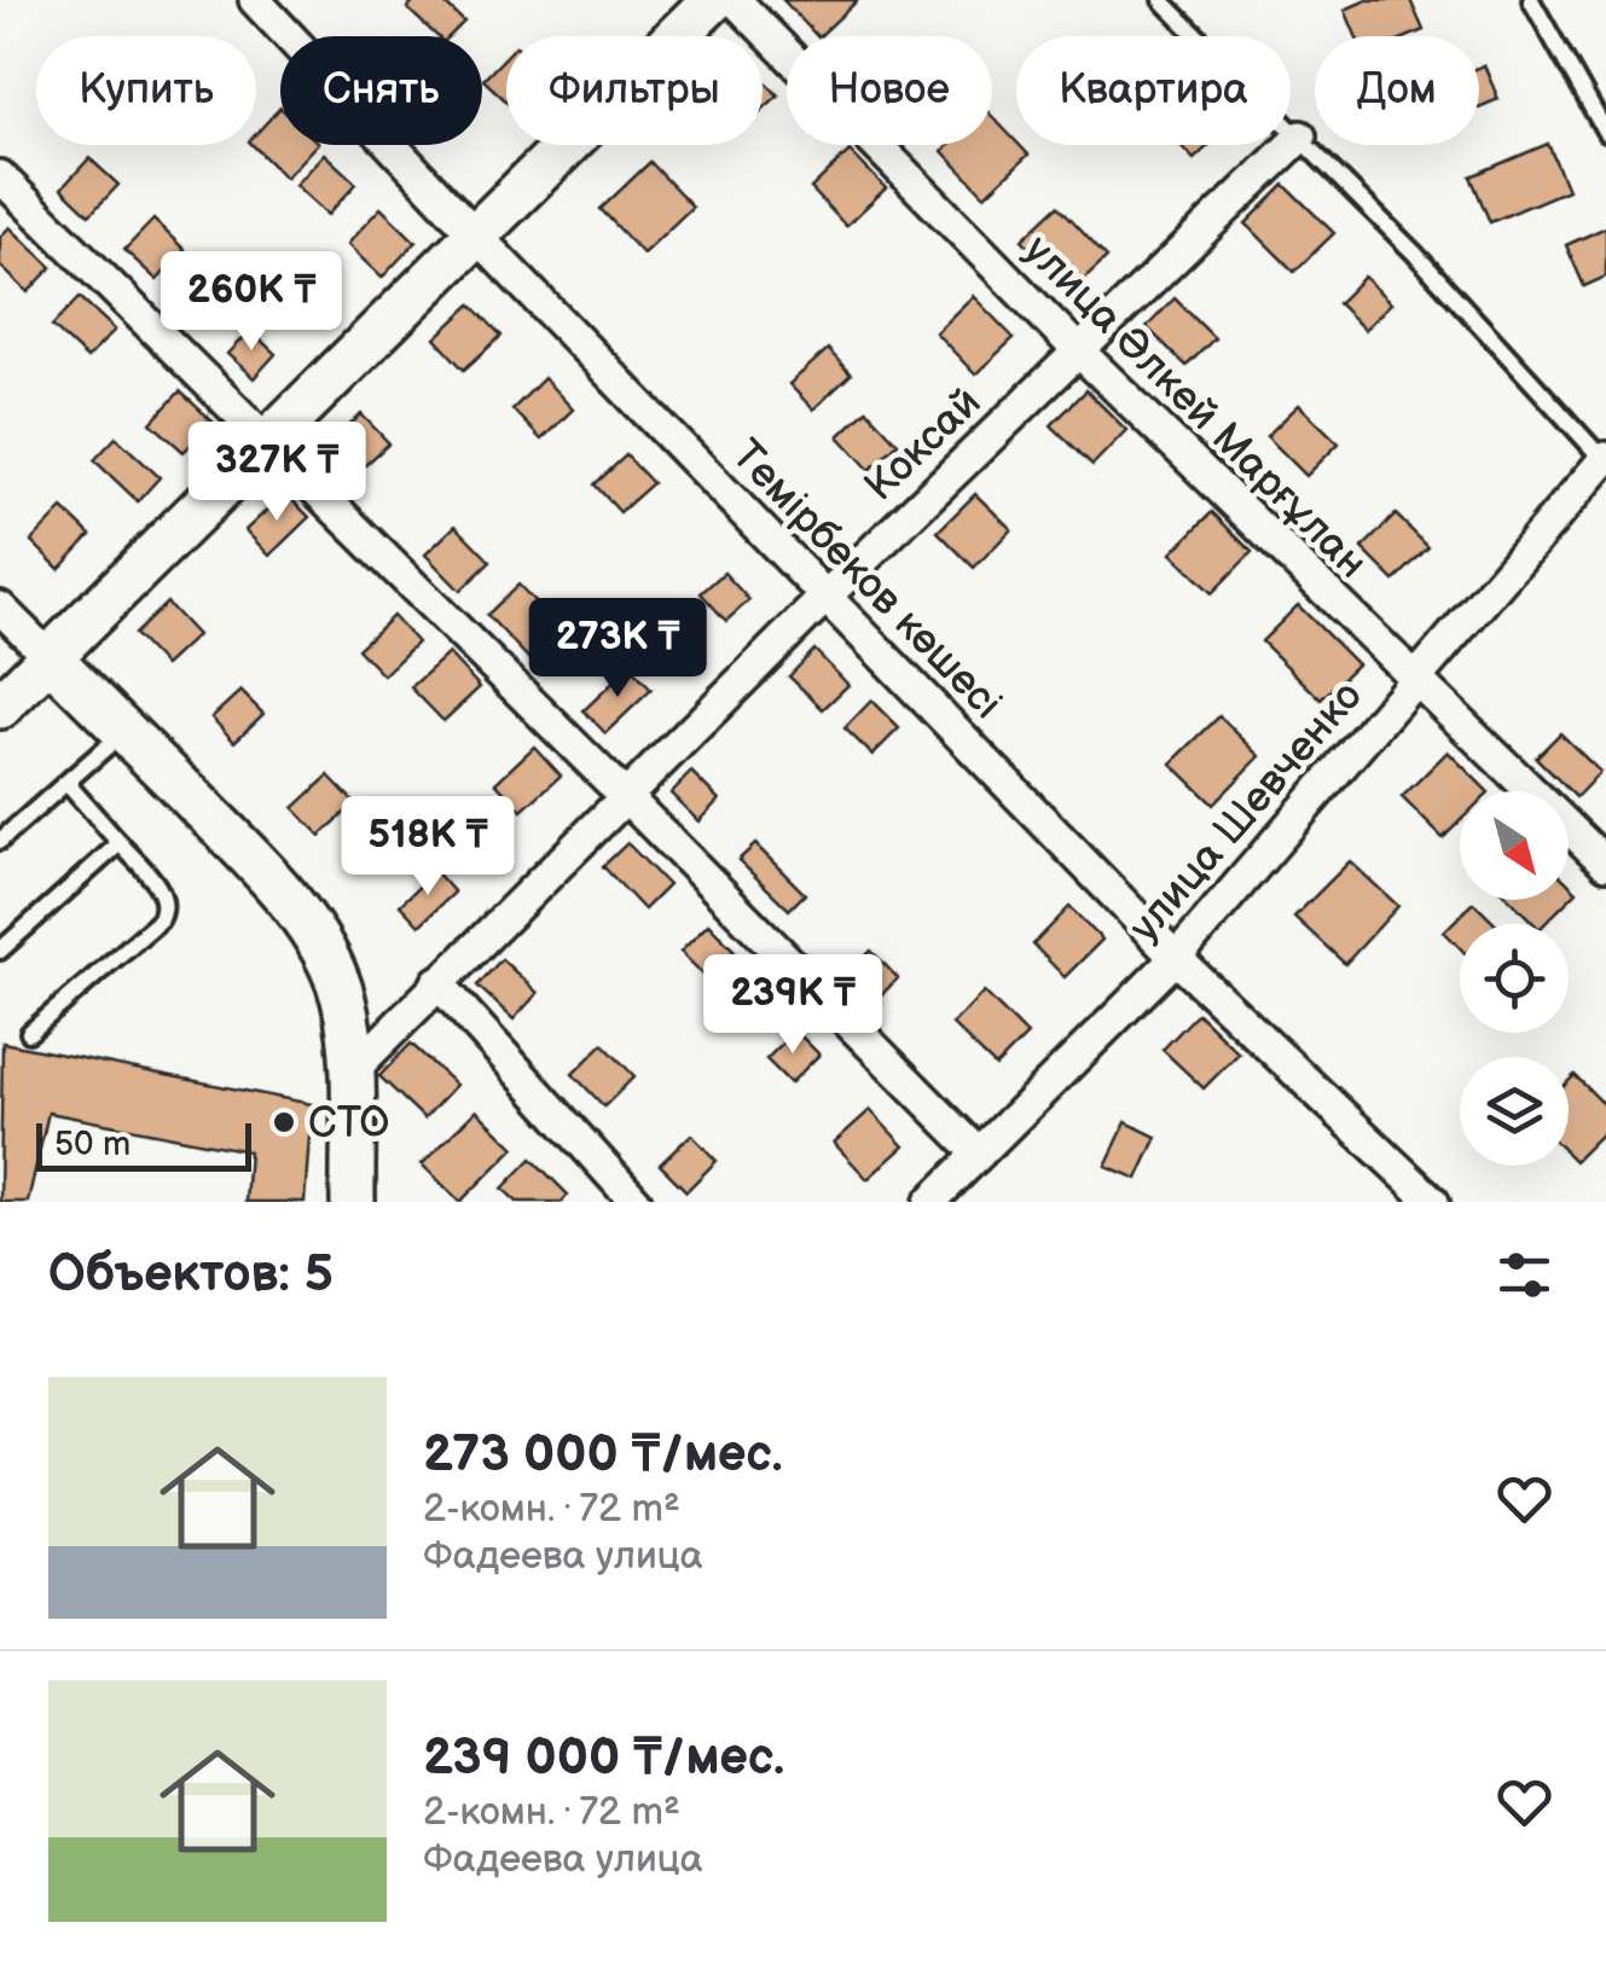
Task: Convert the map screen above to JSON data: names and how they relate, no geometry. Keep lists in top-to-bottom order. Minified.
{"streets":{"street":["улица Әлкей Марғұлан","Коксай","Темірбеков көшесі","улица Шевченко"]},"crossings":[["улица Әлкей Марғұлан","Коксай"],["улица Әлкей Марғұлан","улица Шевченко"],["Коксай","Темірбеков көшесі"],["Темірбеков көшесі","улица Шевченко"]],"places":["СТО"],"scale_bar":"50 m","north":"bottom right","page":{"chip":["Купить","Снять","Фильтры","Новое","Квартира","Дом"],"price":["260K ₸","327K ₸","273K ₸","518K ₸","239K ₸"],"scale":"50 m","heading":"Объектов: 5","list":[{"name":"273 000 ₸/мес.","note":"2-комн. · 72 m² · Фадеева улица"},{"name":"239 000 ₸/мес.","note":"2-комн. · 72 m² · Фадеева улица"}]}}
